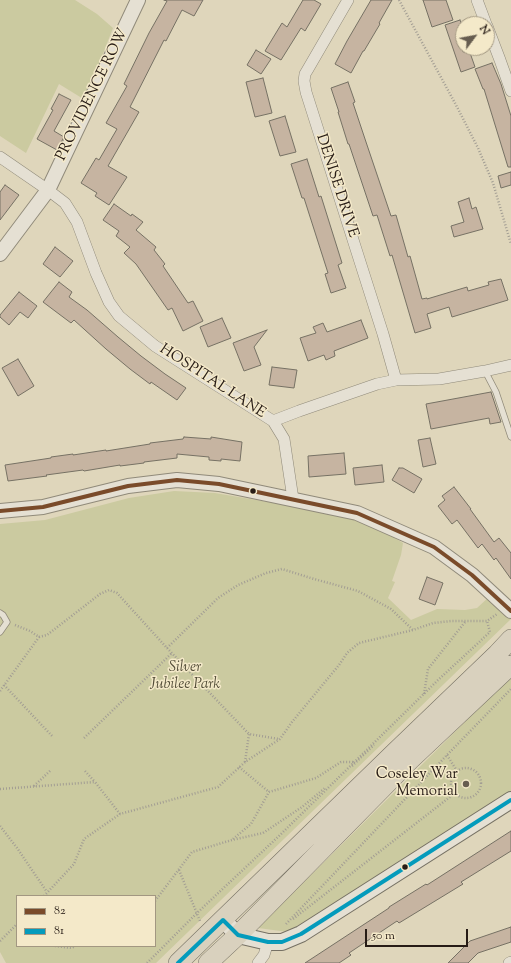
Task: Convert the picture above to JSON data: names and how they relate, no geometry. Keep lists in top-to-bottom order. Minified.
{"streets":{"street":["PROVIDENCE ROW","DENISE DRIVE","HOSPITAL LANE"]},"crossings":[["PROVIDENCE ROW","HOSPITAL LANE"],["DENISE DRIVE","HOSPITAL LANE"]],"parks":["Silver Jubilee Park"],"places":["Coseley War Memorial"],"lines":["transit line 82","transit line 81"],"legend":["82","81"],"scale_bar":"50 m","north":"top right"}
